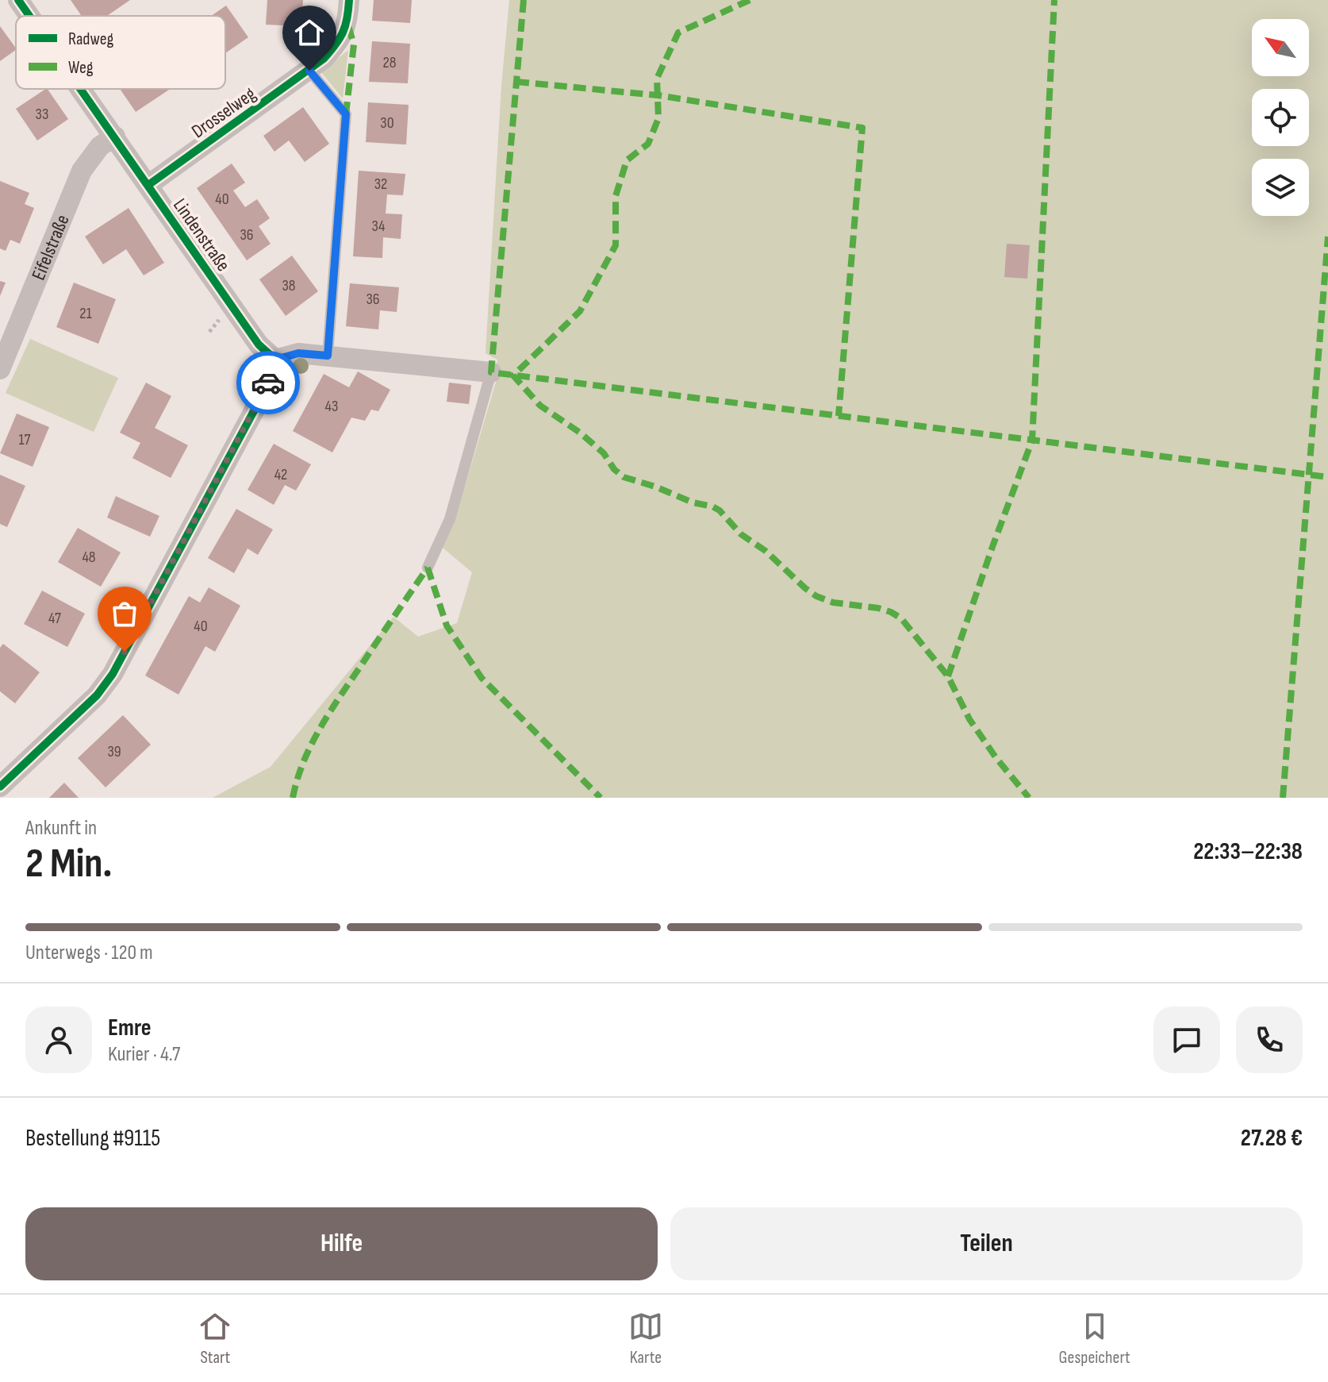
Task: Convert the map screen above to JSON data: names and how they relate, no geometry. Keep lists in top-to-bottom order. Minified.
{"streets":{"street":["Drosselweg","Lindenstraße","Eifelstraße"]},"crossings":[["Drosselweg","Lindenstraße"],["Lindenstraße","Eifelstraße"]],"house_numbers":["28","33","30","32","40","34","36","38","36","21","43","17","42","48","47","40","39"],"legend":["Radweg","Weg"],"north":"top left","page":{"heading":["2 Min.","Ankunft in","22:33–22:38"],"panel":["Emre","Kurier · 4.7","Bestellung #9115","27.28 €"],"bar":"Unterwegs · 120 m","buttons":["Hilfe","Teilen"],"tabs":["Start","Karte","Gespeichert"]}}
